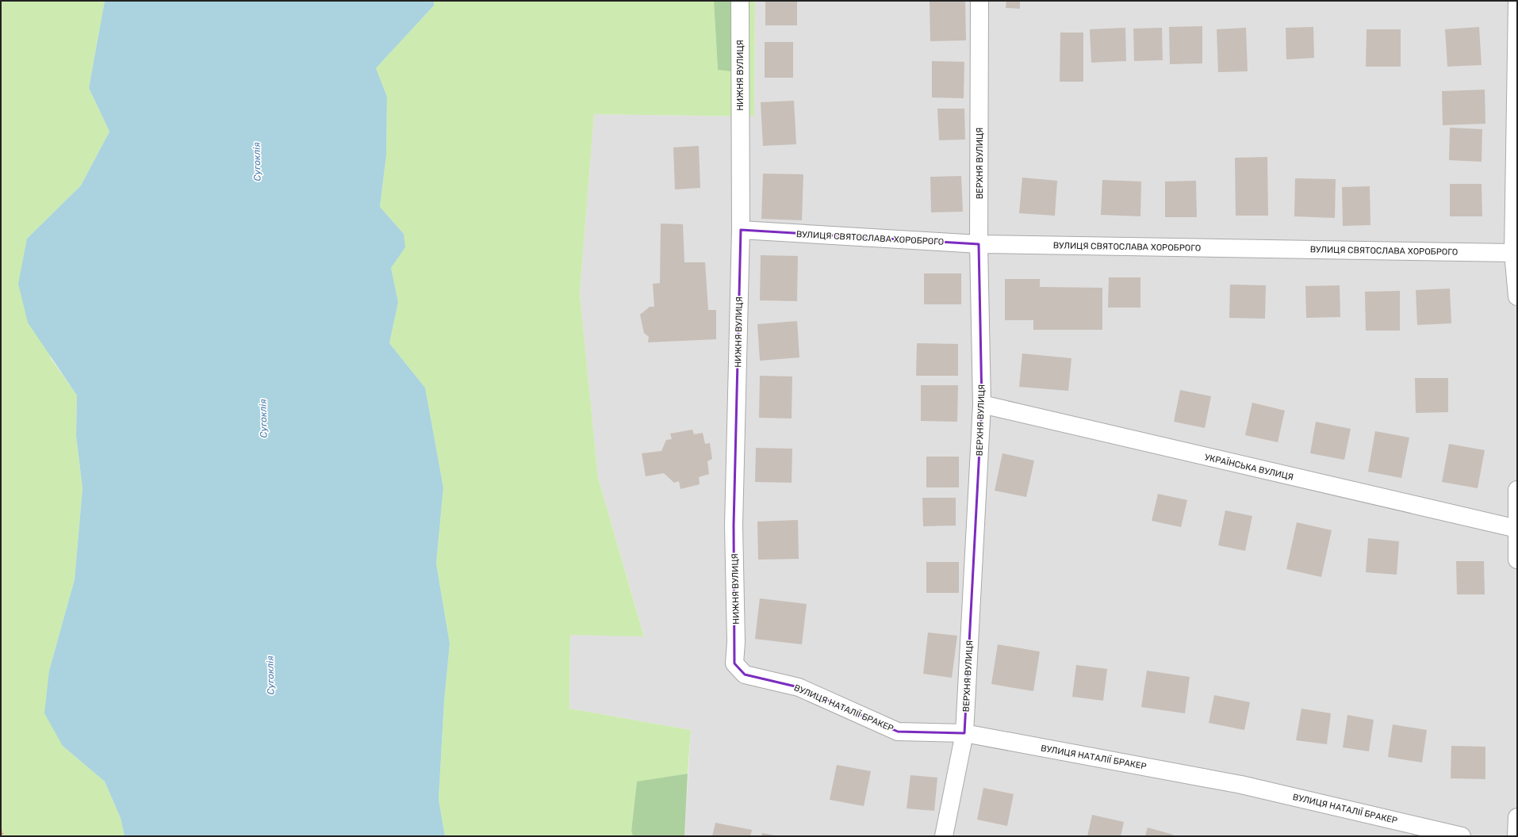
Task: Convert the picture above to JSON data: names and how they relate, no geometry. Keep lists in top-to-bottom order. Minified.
{"streets":{"street":["НИЖНЯ ВУЛИЦЯ","ВЕРХНЯ ВУЛИЦЯ","ВУЛИЦЯ СВЯТОСЛАВА ХОРОБРОГО","УКРАЇНСЬКА ВУЛИЦЯ","ВУЛИЦЯ НАТАЛІЇ БРАКЕР"]},"crossings":[["НИЖНЯ ВУЛИЦЯ","ВУЛИЦЯ СВЯТОСЛАВА ХОРОБРОГО"],["НИЖНЯ ВУЛИЦЯ","ВУЛИЦЯ НАТАЛІЇ БРАКЕР"],["ВЕРХНЯ ВУЛИЦЯ","ВУЛИЦЯ СВЯТОСЛАВА ХОРОБРОГО"],["ВЕРХНЯ ВУЛИЦЯ","УКРАЇНСЬКА ВУЛИЦЯ"],["ВЕРХНЯ ВУЛИЦЯ","ВУЛИЦЯ НАТАЛІЇ БРАКЕР"]],"water":["Сугоклія"]}
